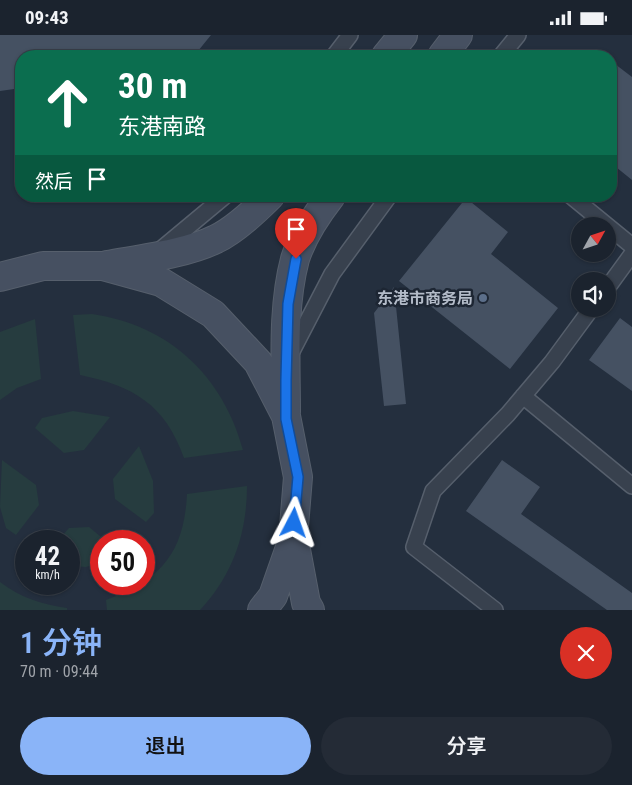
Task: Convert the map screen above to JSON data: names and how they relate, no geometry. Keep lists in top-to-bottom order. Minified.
{"places":["东港市商务局"],"north":"top right","page":{"status":"09:43","turn":["30 m","东港南路"],"then":"然后","speed":"42 km/h","limit":"50","heading":["1 分钟","70 m · 09:44"],"buttons":["退出","分享"]}}
